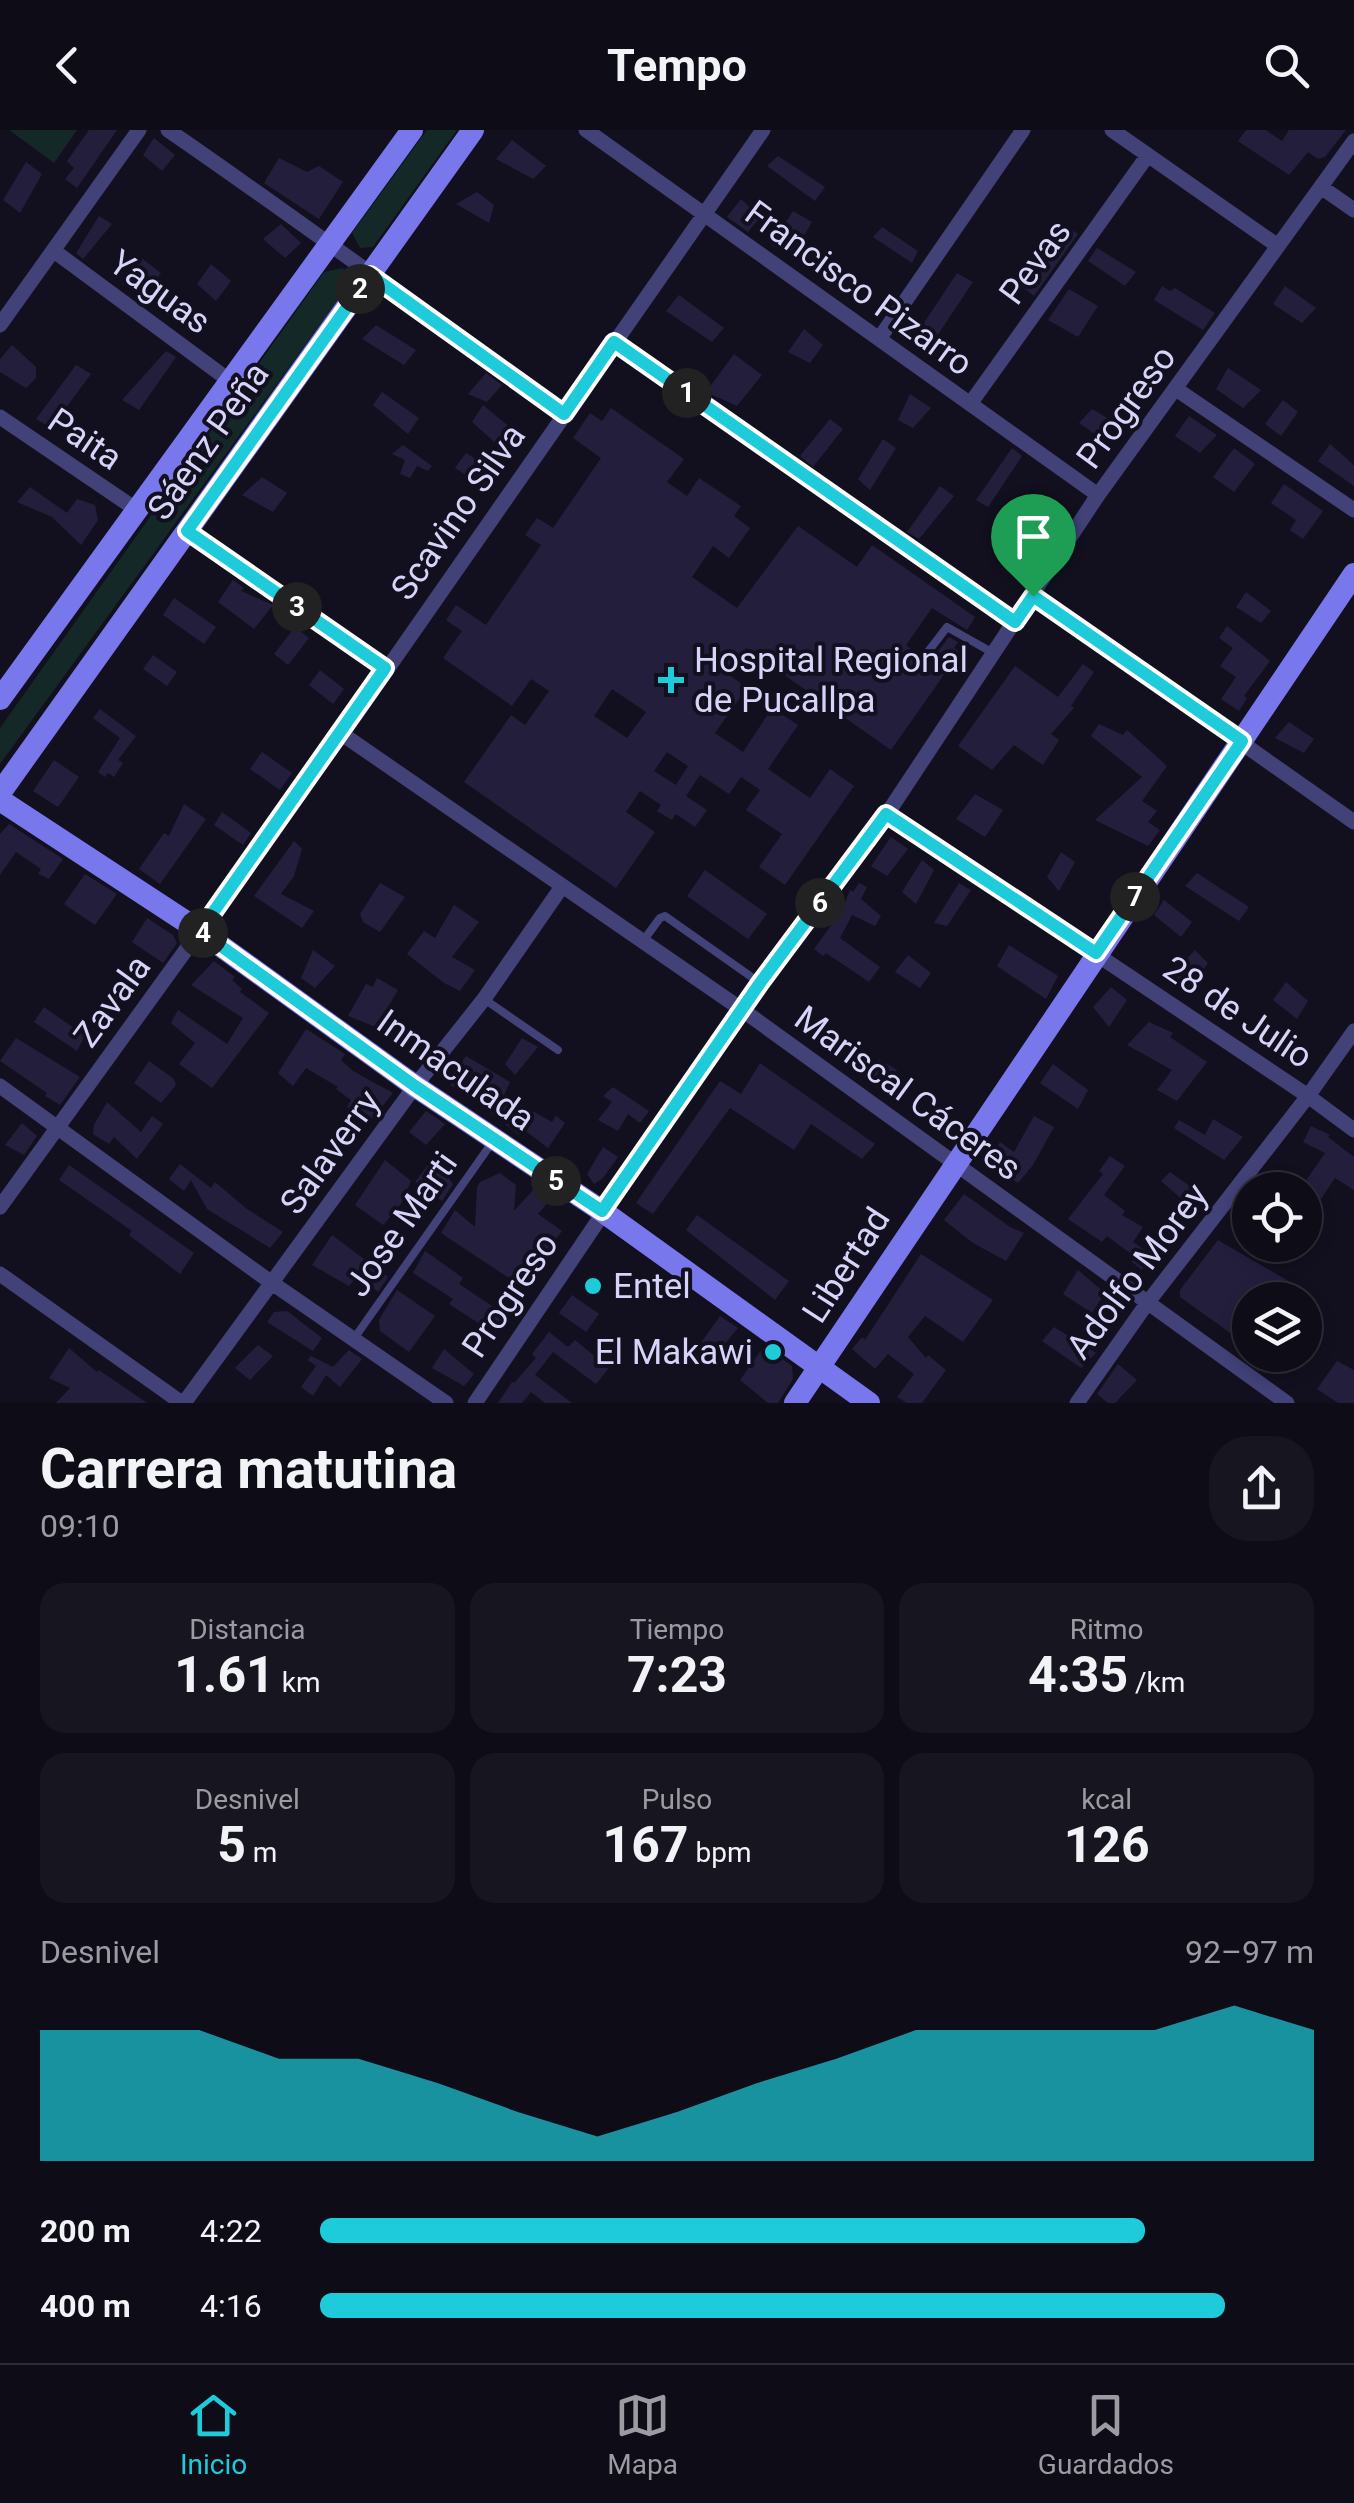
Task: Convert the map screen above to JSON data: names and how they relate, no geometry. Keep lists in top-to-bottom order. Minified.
{"streets":{"street":["Pevas","Francisco Pizarro","Yaguas","Progreso","Paita","Sáenz Peña","Scavino Silva","Zavala","28 de Julio","Inmaculada","Mariscal Cáceres","Salaverry","Libertad","Adolfo Morey"],"lane":["Jose Marti"]},"crossings":[["Pevas","Francisco Pizarro"],["Francisco Pizarro","Progreso"],["Francisco Pizarro","Scavino Silva"],["Yaguas","Sáenz Peña"],["Progreso","28 de Julio"],["Progreso","Inmaculada"],["Progreso","Mariscal Cáceres"],["Paita","Sáenz Peña"],["Sáenz Peña","Inmaculada"],["Scavino Silva","Zavala"],["Scavino Silva","Mariscal Cáceres"],["Zavala","Inmaculada"],["Zavala","Mariscal Cáceres"],["28 de Julio","Libertad"],["28 de Julio","Adolfo Morey"],["Inmaculada","Salaverry"],["Inmaculada","Jose Marti"],["Inmaculada","Libertad"],["Mariscal Cáceres","Salaverry"],["Mariscal Cáceres","Libertad"],["Mariscal Cáceres","Adolfo Morey"]],"places":{"health":["Hospital Regional de Pucallpa"],"other":["Entel","El Makawi"]},"page":{"header":"Tempo","pins":["2","1","3","7","6","4","5"],"heading":["Carrera matutina","09:10"],"stats":[["Distancia","1.61 km"],["Tiempo","7:23"],["Ritmo","4:35 /km"],["Desnivel","5 m"],["Pulso","167 bpm"],["kcal","126"]],"chart":["Desnivel","92–97 m"],"list":[{"name":"200 m","note":"4:22"},{"name":"400 m","note":"4:16"}],"tabs":["Inicio","Mapa","Guardados"]}}
